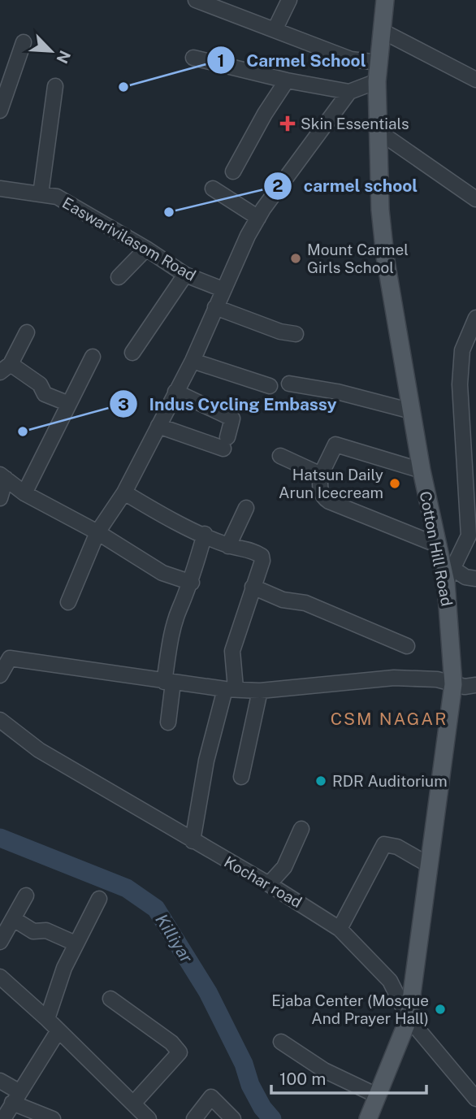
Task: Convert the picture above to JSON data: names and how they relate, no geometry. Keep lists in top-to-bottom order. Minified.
{"streets":{"main road":["Cotton Hill Road"],"street":["Easwarivilasom Road","Kochar road"]},"crossings":[["Cotton Hill Road","Kochar road"]],"districts":["CSM NAGAR"],"water":["Killiyar"],"places":{"other":["Carmel School","carmel school","Mount Carmel Girls School","Indus Cycling Embassy","Hatsun Daily Arun Icecream","RDR Auditorium","Ejaba Center (Mosque And Prayer Hall)"],"health":["Skin Essentials"]},"scale_bar":"100 m","north":"bottom right"}
